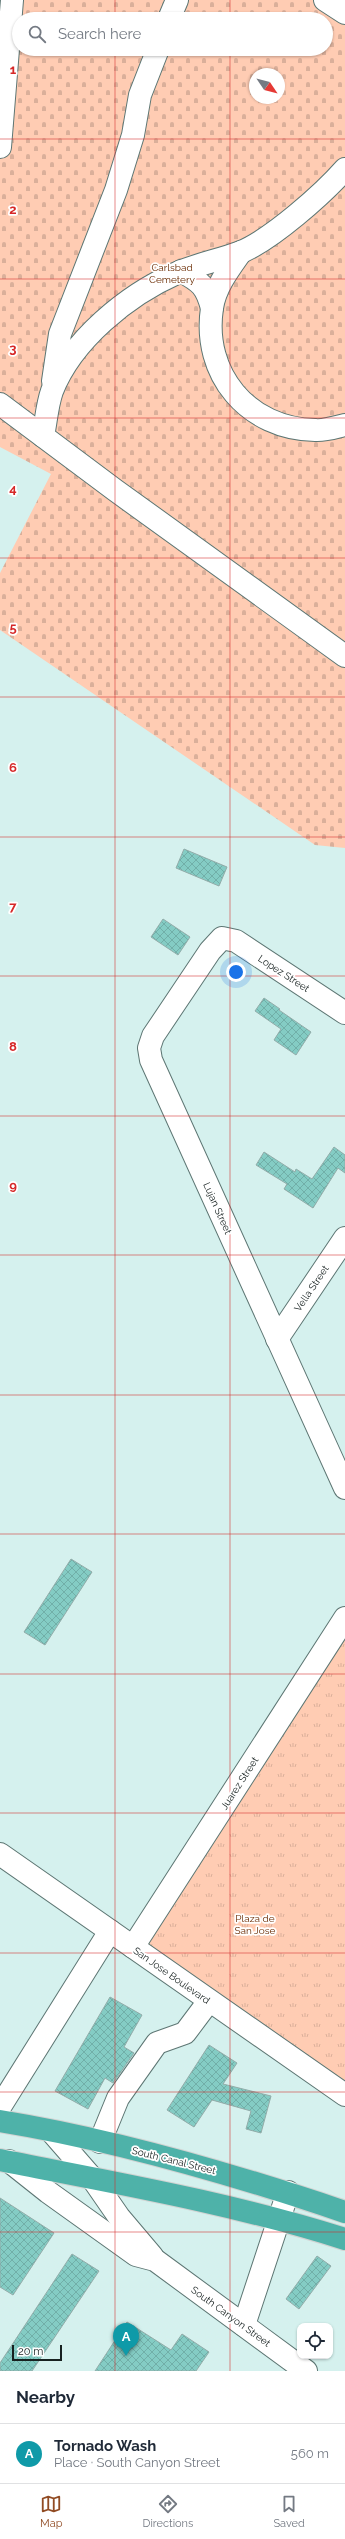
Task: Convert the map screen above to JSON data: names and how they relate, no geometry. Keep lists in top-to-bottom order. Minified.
{"streets":{"highway":["South Canal Street"],"street":["Lopez Street","Lujan Street","Vella Street","Juarez Street","San Jose Boulevard","South Canyon Street"]},"crossings":[["Lopez Street","Lujan Street"],["Lujan Street","Vella Street"],["Juarez Street","San Jose Boulevard"],["South Canal Street","South Canyon Street"]],"parks":["Carlsbad Cemetery","Plaza de San Jose"],"scale_bar":"20 m","north":"bottom right","page":{"search":"Search here","pins":"A","scale":"20 m","heading":"Nearby","list":[{"mark":"A","name":"Tornado Wash","note":"Place · South Canyon Street","value":"560 m"}],"nav":["Map","Directions","Saved"]},"grid":{"rows":["1","2","3","4","5","6","7","8","9"]}}
